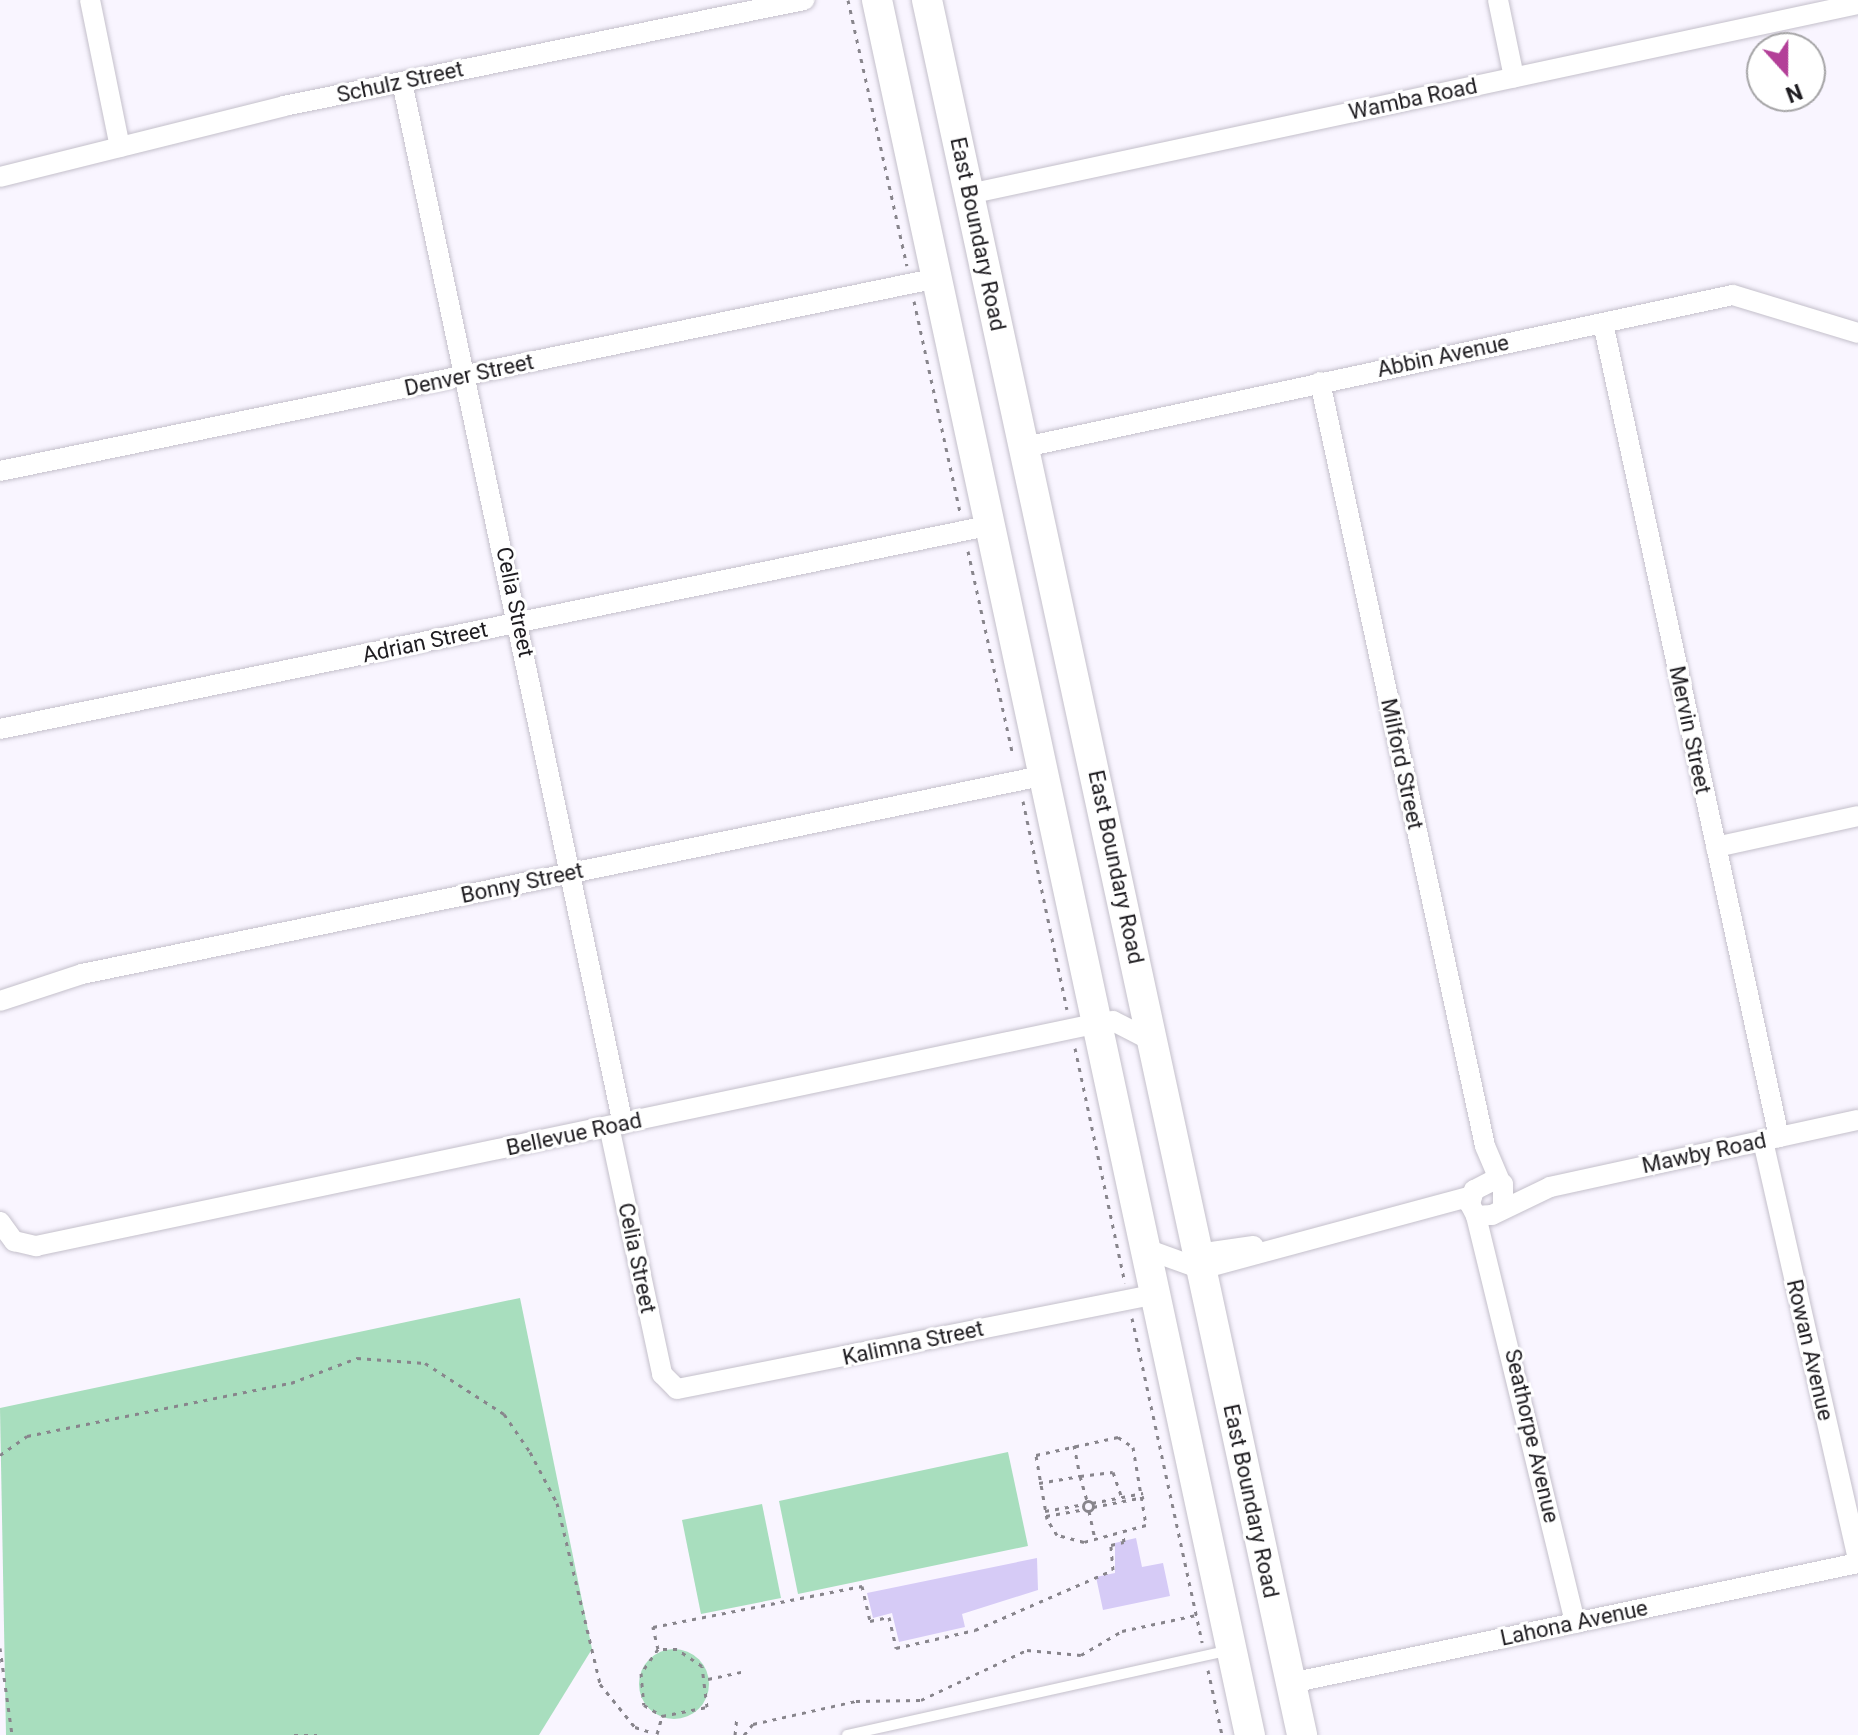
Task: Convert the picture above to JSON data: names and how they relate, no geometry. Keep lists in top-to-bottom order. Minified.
{"streets":{"main road":["East Boundary Road"],"street":["Schulz Street","Wamba Road","Abbin Avenue","Denver Street","Celia Street","Adrian Street","Mervin Street","Milford Street","Bonny Street","Bellevue Road","Mawby Road","Kalimna Street","Rowan Avenue","Seathorpe Avenue","Lahona Avenue"]},"crossings":[["Schulz Street","Celia Street"],["Wamba Road","East Boundary Road"],["East Boundary Road","Abbin Avenue"],["East Boundary Road","Bellevue Road"],["East Boundary Road","Mawby Road"],["East Boundary Road","Lahona Avenue"],["Abbin Avenue","Mervin Street"],["Abbin Avenue","Milford Street"],["Denver Street","Celia Street"],["Celia Street","Adrian Street"],["Celia Street","Bonny Street"],["Celia Street","Bellevue Road"],["Celia Street","Kalimna Street"],["Mervin Street","Mawby Road"],["Mervin Street","Rowan Avenue"],["Milford Street","Mawby Road"],["Milford Street","Seathorpe Avenue"],["Mawby Road","Rowan Avenue"],["Mawby Road","Seathorpe Avenue"],["Rowan Avenue","Lahona Avenue"],["Seathorpe Avenue","Lahona Avenue"]],"north":"bottom"}
